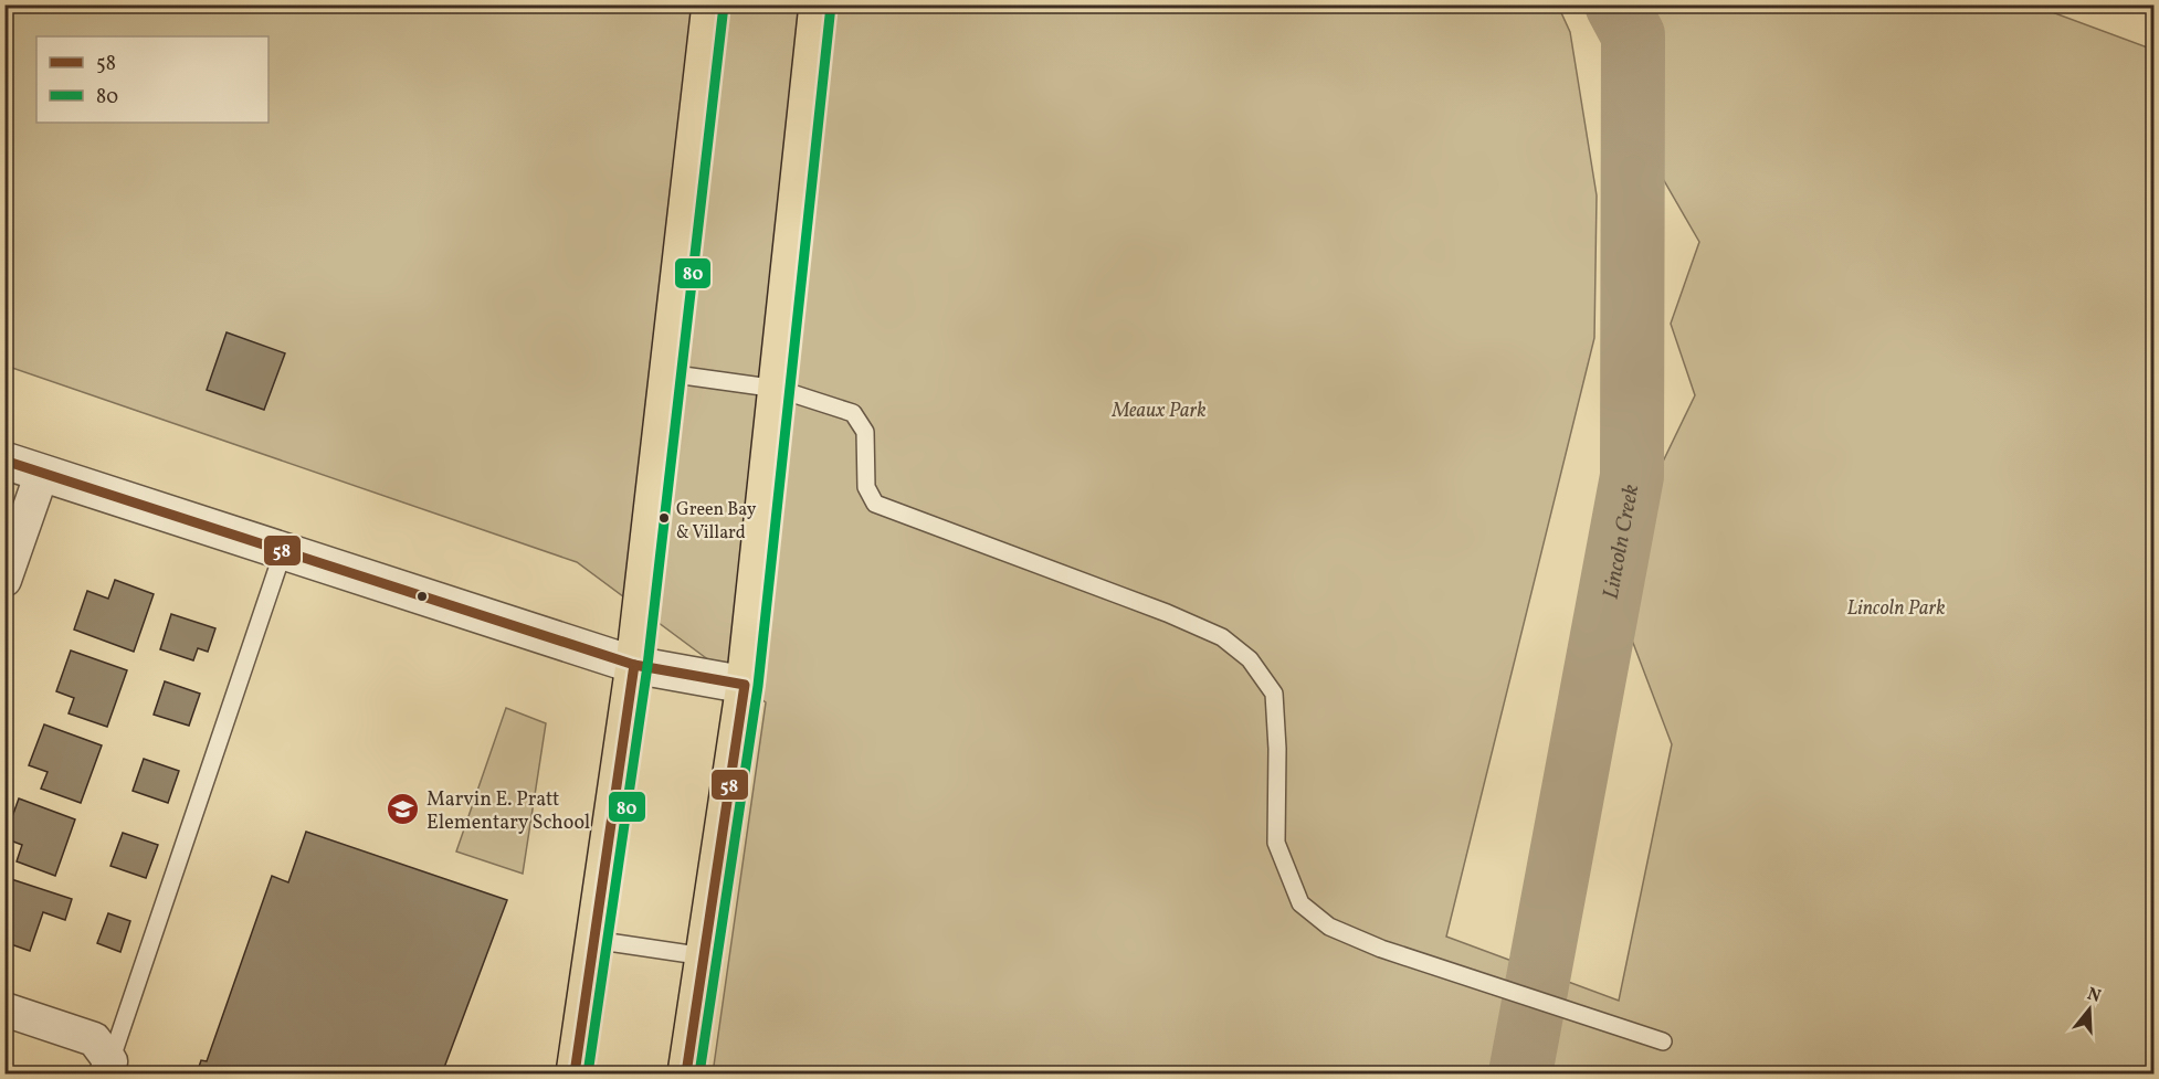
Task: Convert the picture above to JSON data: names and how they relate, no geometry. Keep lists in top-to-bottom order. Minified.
{"water":["Lincoln Creek"],"parks":["Meaux Park","Lincoln Park"],"places":{"other":["Green Bay & Villard"],"school or university":["Marvin E. Pratt Elementary School"]},"lines":["transit line 80","transit line 58"],"legend":["58","80"],"north":"top"}
